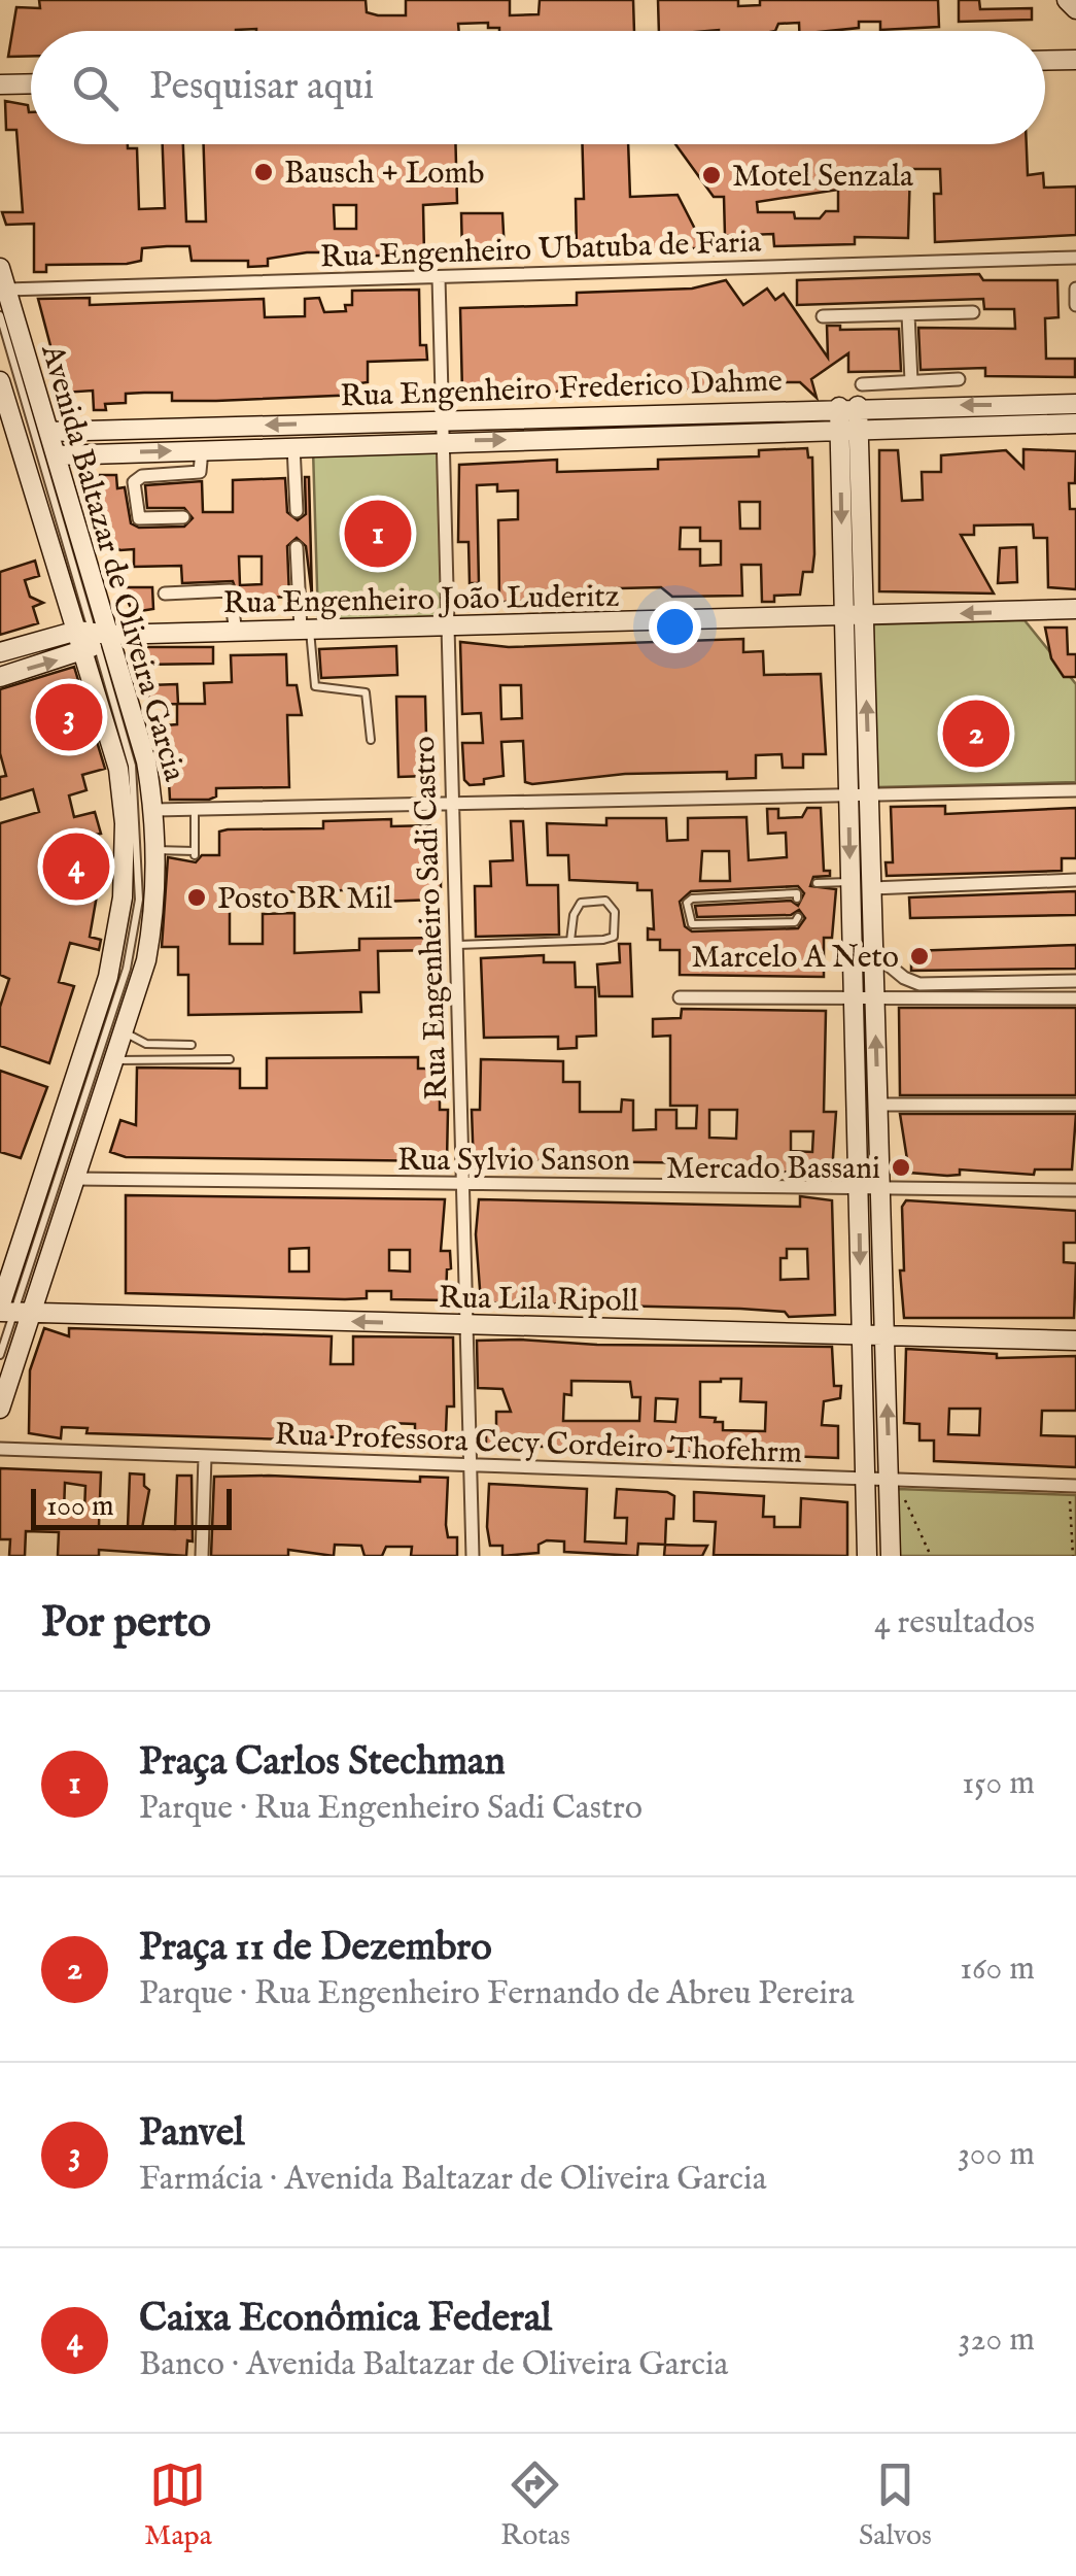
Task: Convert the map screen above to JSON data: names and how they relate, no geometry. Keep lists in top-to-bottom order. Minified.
{"streets":{"street":["Rua Engenheiro Ubatuba de Faria","Rua Engenheiro Frederico Dahme","Avenida Baltazar de Oliveira Garcia","Rua Engenheiro João Luderitz","Rua Engenheiro Sadi Castro","Rua Sylvio Sanson","Rua Lila Ripoll","Rua Professora Cecy Cordeiro Thofehrm"]},"crossings":[["Rua Engenheiro Ubatuba de Faria","Avenida Baltazar de Oliveira Garcia"],["Rua Engenheiro Ubatuba de Faria","Rua Engenheiro Sadi Castro"],["Rua Engenheiro Frederico Dahme","Avenida Baltazar de Oliveira Garcia"],["Rua Engenheiro Frederico Dahme","Rua Engenheiro Sadi Castro"],["Avenida Baltazar de Oliveira Garcia","Rua Engenheiro João Luderitz"],["Avenida Baltazar de Oliveira Garcia","Rua Sylvio Sanson"],["Avenida Baltazar de Oliveira Garcia","Rua Lila Ripoll"],["Rua Engenheiro João Luderitz","Rua Engenheiro Sadi Castro"],["Rua Engenheiro Sadi Castro","Rua Sylvio Sanson"],["Rua Engenheiro Sadi Castro","Rua Lila Ripoll"],["Rua Engenheiro Sadi Castro","Rua Professora Cecy Cordeiro Thofehrm"]],"one_way":["Rua Lila Ripoll"],"places":["Bausch + Lomb","Motel Senzala","Posto BR Mil","Marcelo A Neto","Mercado Bassani"],"scale_bar":"100 m","page":{"search":"Pesquisar aqui","pins":["1","3","2","4"],"scale":"100 m","heading":["Por perto","4 resultados"],"list":[{"mark":"1","name":"Praça Carlos Stechman","note":"Parque · Rua Engenheiro Sadi Castro","value":"150 m"},{"mark":"2","name":"Praça 11 de Dezembro","note":"Parque · Rua Engenheiro Fernando de Abreu Pereira","value":"160 m"},{"mark":"3","name":"Panvel","note":"Farmácia · Avenida Baltazar de Oliveira Garcia","value":"300 m"},{"mark":"4","name":"Caixa Econômica Federal","note":"Banco · Avenida Baltazar de Oliveira Garcia","value":"320 m"}],"nav":["Mapa","Rotas","Salvos"]}}
